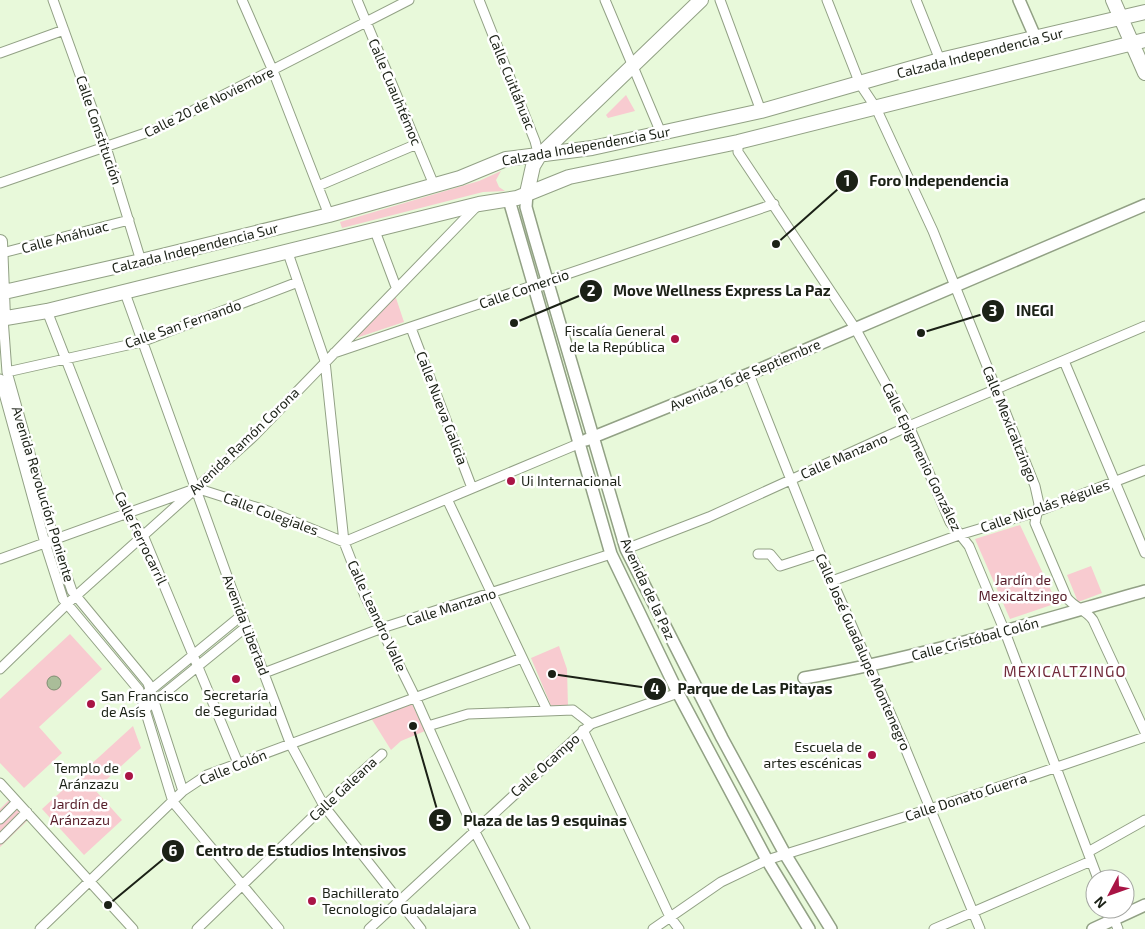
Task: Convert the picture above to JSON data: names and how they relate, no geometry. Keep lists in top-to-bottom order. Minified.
{"streets":{"main road":["Calzada Independencia Sur"],"street":["Calle Cuitláhuac","Calle Cuauhtémoc","Calle 20 de Noviembre","Calle Constitución","Calle Anáhuac","Calle Comercio","Calle San Fernando","Avenida 16 de Septiembre","Calle Nueva Galicia","Calle Mexicaltzingo","Avenida Ramón Corona","Calle Manzano","Calle Epigmenio González","Avenida Revolución Poniente","Calle Nicolás Régules","Calle Colegiales","Calle Ferrocarril","Avenida de la Paz","Calle Leandro Valle","Avenida Libertad","Calle Cristóbal Colón","Calle José Guadalupe Montenegro","Calle Ocampo","Calle Colón","Calle Galeana","Calle Donato Guerra"]},"crossings":[["Calzada Independencia Sur","Calle Cuitláhuac"],["Calzada Independencia Sur","Calle Cuauhtémoc"],["Calzada Independencia Sur","Calle Constitución"],["Calzada Independencia Sur","Calle Mexicaltzingo"],["Calzada Independencia Sur","Avenida Ramón Corona"],["Calzada Independencia Sur","Calle Epigmenio González"],["Calzada Independencia Sur","Avenida Revolución Poniente"],["Calzada Independencia Sur","Calle Ferrocarril"],["Calzada Independencia Sur","Avenida de la Paz"],["Calzada Independencia Sur","Calle Leandro Valle"],["Calzada Independencia Sur","Avenida Libertad"],["Calle Cuauhtémoc","Calle 20 de Noviembre"],["Calle 20 de Noviembre","Calle Constitución"],["Calle Constitución","Calle Anáhuac"],["Calle Comercio","Calle Nueva Galicia"],["Calle Comercio","Avenida Ramón Corona"],["Calle Comercio","Calle Epigmenio González"],["Calle Comercio","Avenida de la Paz"],["Calle Comercio","Calle Leandro Valle"],["Calle San Fernando","Avenida Revolución Poniente"],["Calle San Fernando","Calle Ferrocarril"],["Calle San Fernando","Calle Leandro Valle"],["Calle San Fernando","Avenida Libertad"],["Avenida 16 de Septiembre","Calle Nueva Galicia"],["Avenida 16 de Septiembre","Calle Mexicaltzingo"],["Avenida 16 de Septiembre","Calle Epigmenio González"],["Avenida 16 de Septiembre","Calle Colegiales"],["Avenida 16 de Septiembre","Avenida de la Paz"],["Avenida 16 de Septiembre","Calle Leandro Valle"],["Avenida 16 de Septiembre","Calle José Guadalupe Montenegro"],["Calle Mexicaltzingo","Calle Manzano"],["Calle Mexicaltzingo","Calle Nicolás Régules"],["Calle Mexicaltzingo","Calle Cristóbal Colón"],["Avenida Ramón Corona","Avenida Revolución Poniente"],["Avenida Ramón Corona","Calle Colegiales"],["Avenida Ramón Corona","Calle Ferrocarril"],["Avenida Ramón Corona","Calle Leandro Valle"],["Avenida Ramón Corona","Avenida Libertad"],["Calle Manzano","Calle Epigmenio González"],["Calle Manzano","Avenida de la Paz"],["Calle Manzano","Calle Leandro Valle"],["Calle Manzano","Avenida Libertad"],["Calle Manzano","Calle José Guadalupe Montenegro"],["Calle Epigmenio González","Calle Nicolás Régules"],["Calle Epigmenio González","Calle Cristóbal Colón"],["Calle Epigmenio González","Calle Donato Guerra"],["Avenida Revolución Poniente","Calle Colón"],["Calle Nicolás Régules","Calle José Guadalupe Montenegro"],["Calle Colegiales","Calle Leandro Valle"],["Calle Colegiales","Avenida Libertad"],["Calle Ferrocarril","Calle Colón"],["Avenida de la Paz","Calle Donato Guerra"],["Calle Leandro Valle","Calle Ocampo"],["Calle Leandro Valle","Calle Colón"],["Avenida Libertad","Calle Ocampo"],["Avenida Libertad","Calle Colón"],["Avenida Libertad","Calle Galeana"],["Calle Cristóbal Colón","Calle José Guadalupe Montenegro"],["Calle José Guadalupe Montenegro","Calle Donato Guerra"]],"districts":["MEXICALTZINGO"],"parks":["Jardín de Mexicaltzingo","Jardín de Aránzazu"],"places":["Foro Independencia","Move Wellness Express La Paz","INEGI","Fiscalía General de la República","Ui Internacional","Parque de Las Pitayas","Secretaría de Seguridad","San Francisco de Asís","Plaza de las 9 esquinas","Escuela de artes escénicas","Templo de Aránzazu","Bachillerato Tecnologico Guadalajara","Centro de Estudios Intensivos"],"north":"bottom left"}
